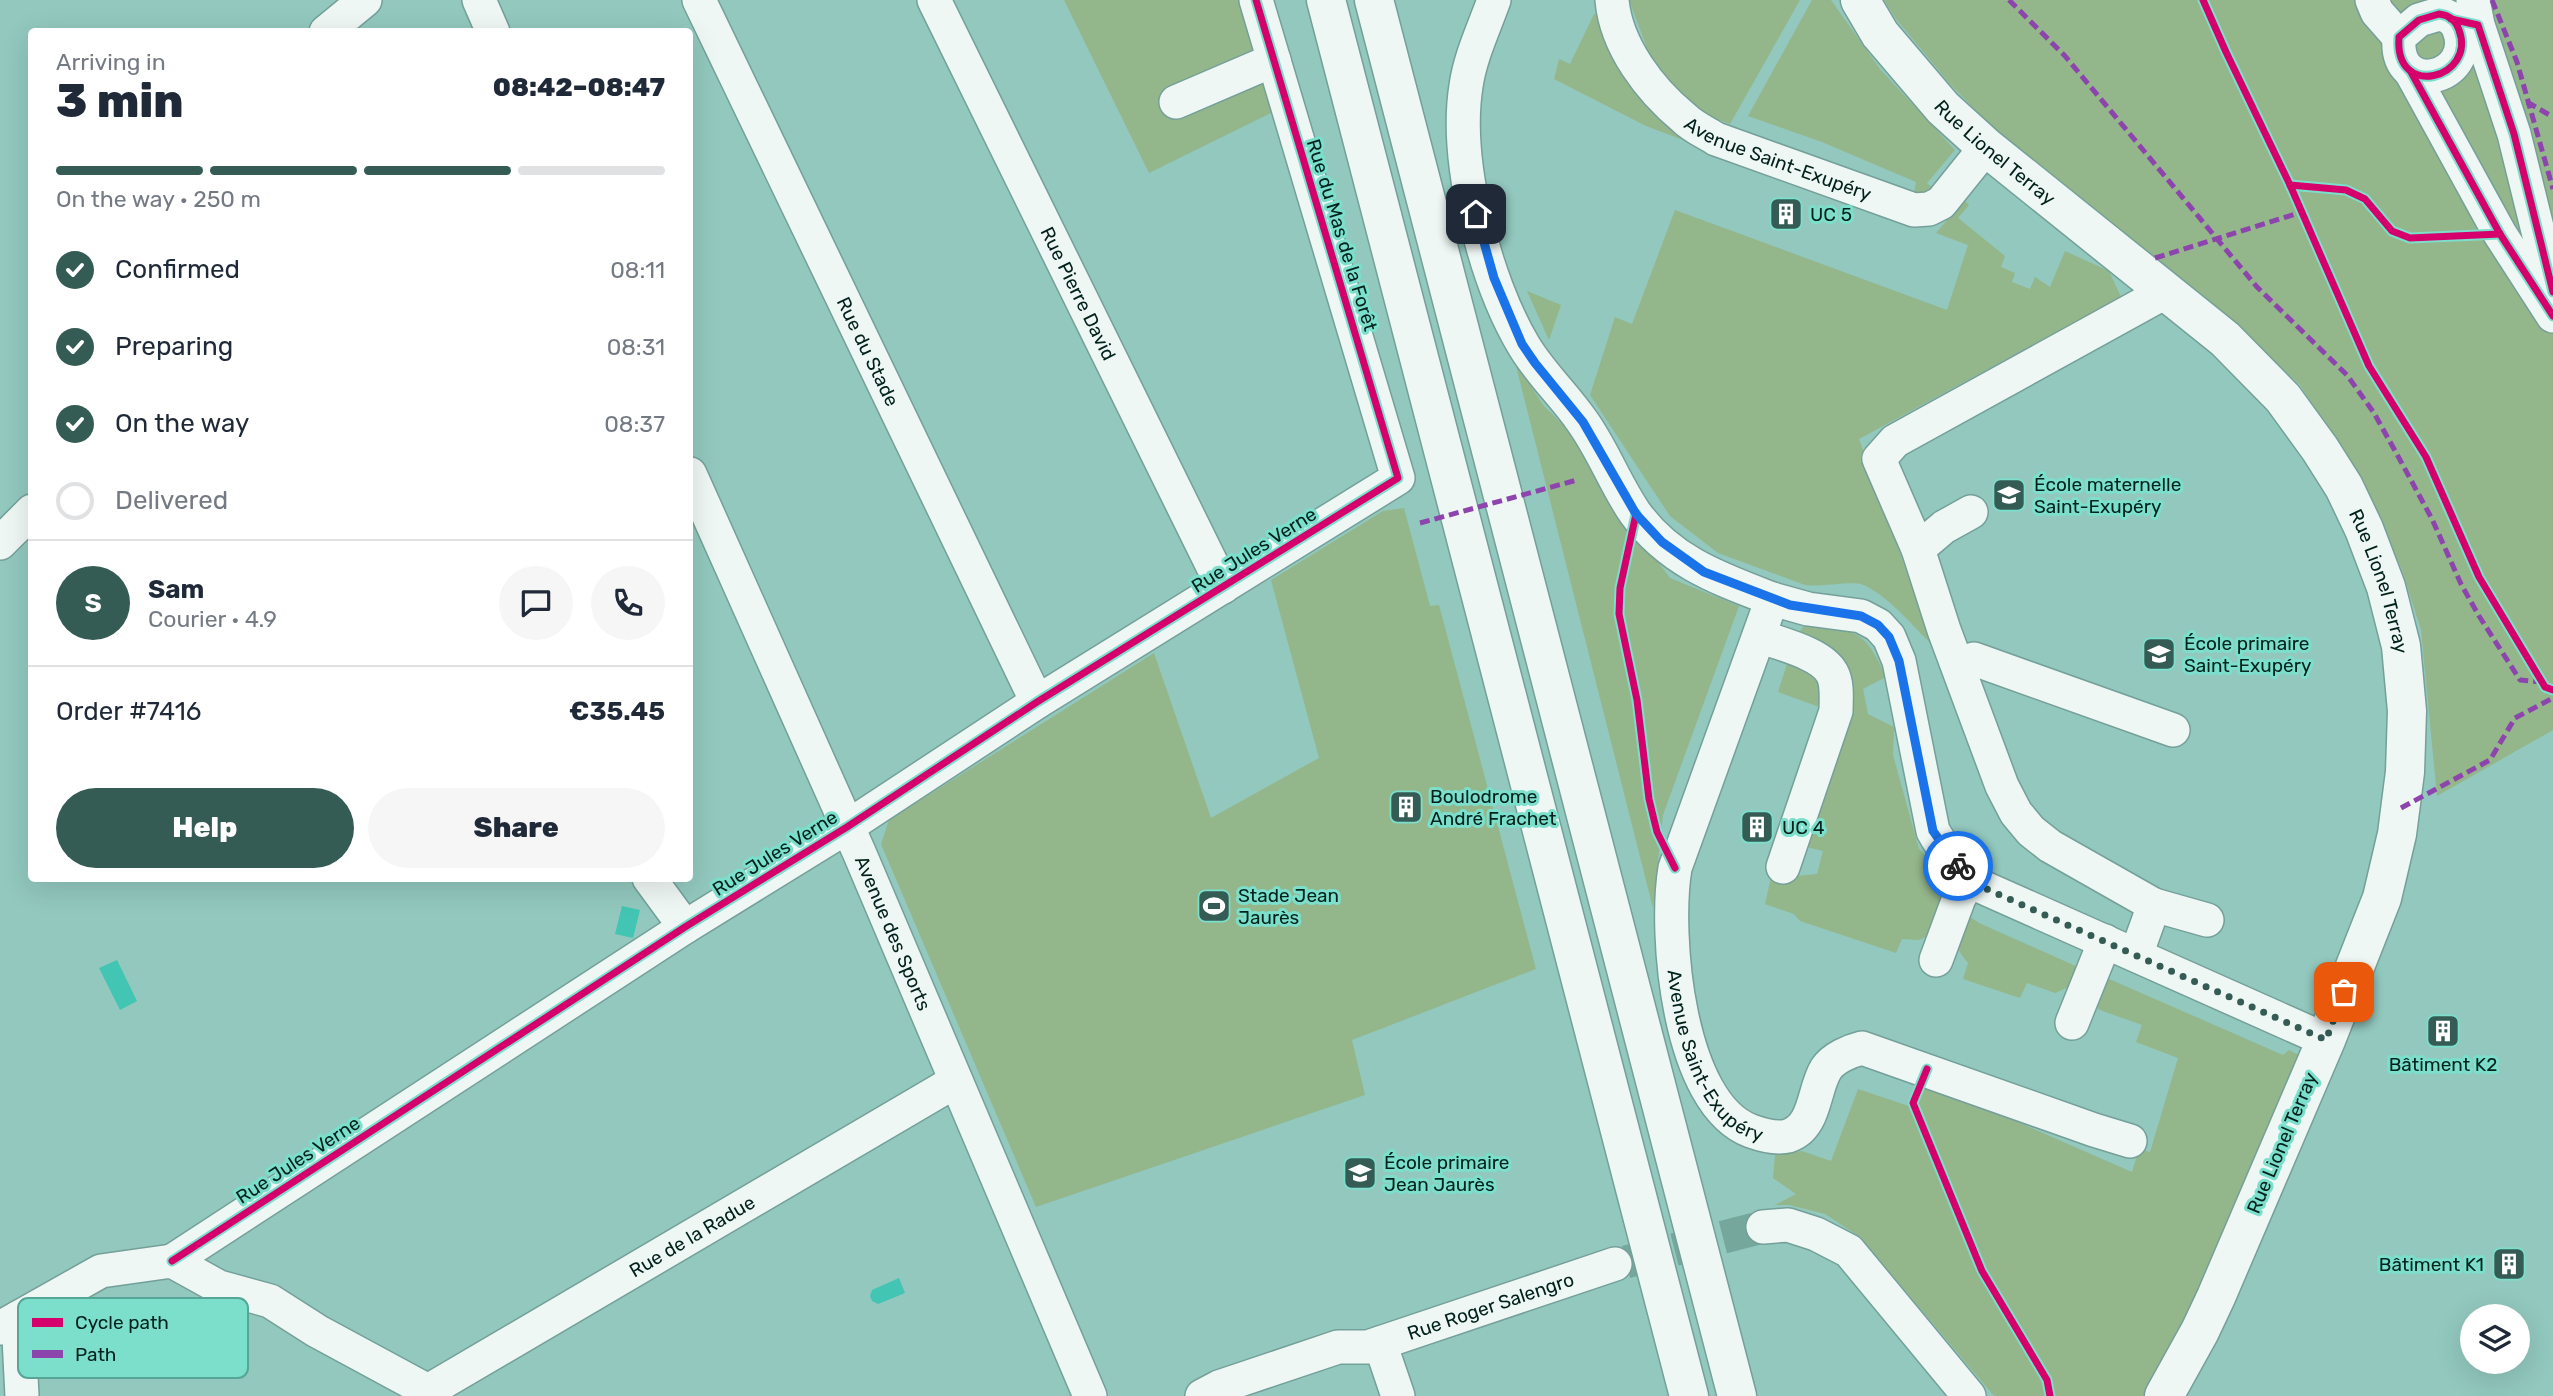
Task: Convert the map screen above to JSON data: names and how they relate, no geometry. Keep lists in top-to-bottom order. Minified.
{"streets":{"main road":["Rue Lionel Terray"],"street":["Avenue Saint-Exupéry","Rue du Mas de la Forêt","Rue Pierre David","Rue du Stade","Rue Jules Verne","Avenue des Sports","Rue de la Radue","Rue Roger Salengro"]},"crossings":[["Rue Lionel Terray","Avenue Saint-Exupéry"],["Rue du Mas de la Forêt","Rue Jules Verne"],["Rue Pierre David","Rue Jules Verne"],["Rue du Stade","Rue Jules Verne"],["Rue Jules Verne","Avenue des Sports"],["Avenue des Sports","Rue de la Radue"]],"places":{"building":["UC 5","Boulodrome André Frachet","UC 4","Bâtiment K2","Bâtiment K1"],"school or university":["École maternelle Saint-Exupéry","École primaire Saint-Exupéry","École primaire Jean Jaurès"],"sports":["Stade Jean Jaurès"]},"legend":["Cycle path","Path"],"page":{"heading":["3 min","Arriving in","08:42–08:47"],"panel":["Sam","Courier · 4.9","Order #7416","€35.45"],"bar":"On the way · 250 m","list":[["Confirmed","08:11"],["Preparing","08:31"],["On the way","08:37"],"Delivered"],"round":"S","buttons":["Help","Share"]}}
